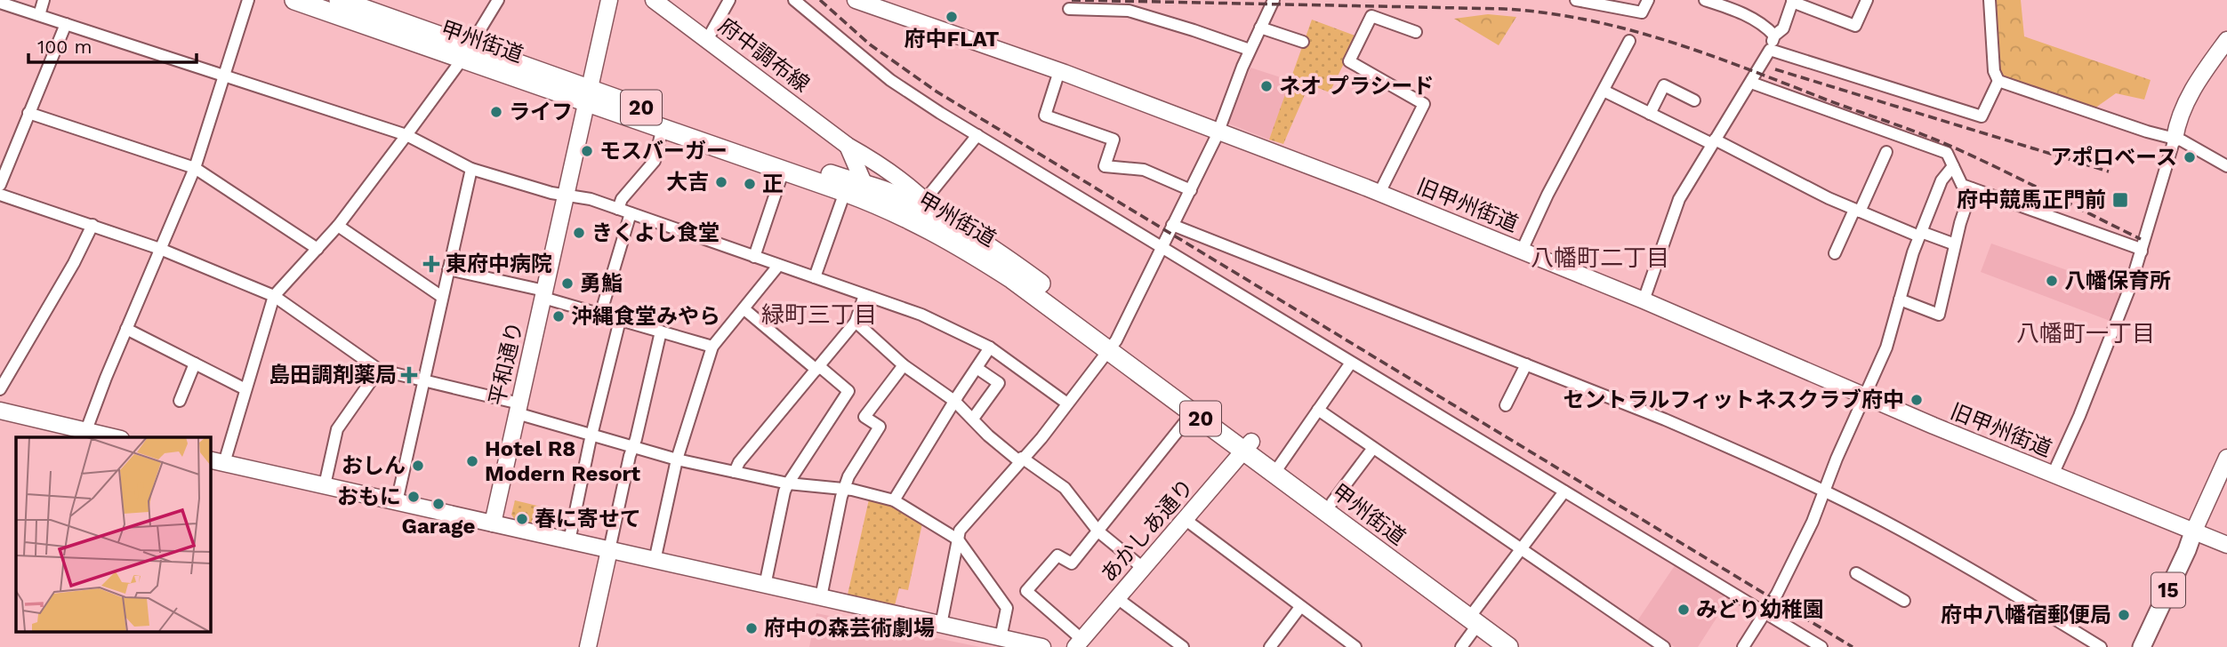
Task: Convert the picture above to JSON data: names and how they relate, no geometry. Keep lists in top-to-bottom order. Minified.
{"streets":{"highway":["甲州街道","20"],"main road":["15"],"street":["府中調布線","旧甲州街道","平和通り","あかしあ通り"]},"crossings":[["甲州街道","府中調布線"],["甲州街道","平和通り"],["甲州街道","あかしあ通り"],["旧甲州街道","15"]],"districts":["八幡町二丁目","緑町三丁目","八幡町一丁目"],"places":{"other":["府中FLAT","ネオ プラシード","ライフ","モスバーガー","アポロベース","大吉","正","きくよし食堂","八幡保育所","勇鮨","沖縄食堂みやら","セントラルフィットネスクラブ府中","Hotel R8 Modern Resort","おしん","おもに","Garage","春に寄せて","みどり幼稚園","府中八幡宿郵便局","府中の森芸術劇場"],"transit":["府中競馬正門前"],"health":["東府中病院","島田調剤薬局"]},"scale_bar":"100 m"}
